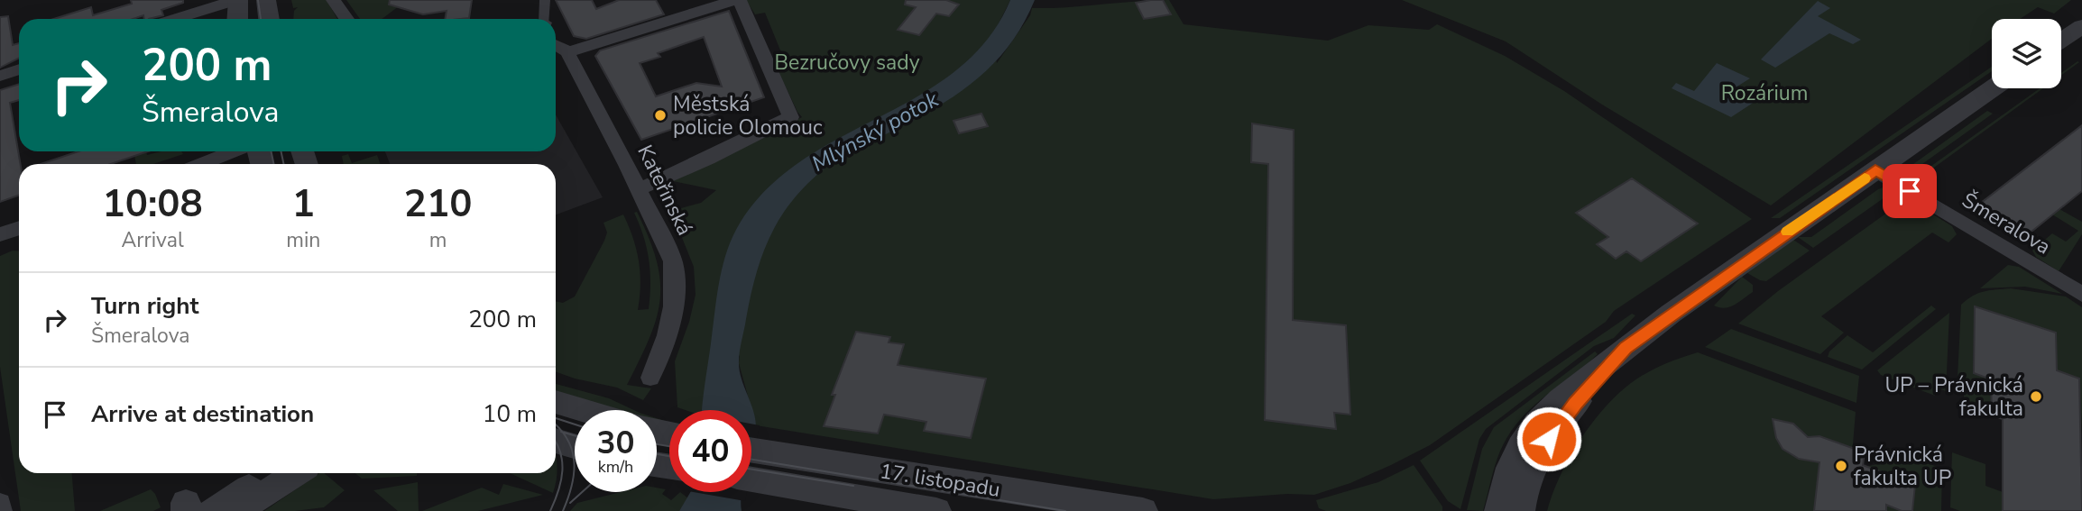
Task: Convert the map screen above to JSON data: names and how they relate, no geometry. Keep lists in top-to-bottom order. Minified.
{"streets":{"street":["Kateřinská","Šmeralova","17. listopadu"]},"water":["Mlýnský potok"],"parks":["Bezručovy sady","Rozárium"],"places":["Městská policie Olomouc","UP – Právnická fakulta","Právnická fakulta UP"],"page":{"turn":["200 m","Šmeralova"],"eta":["10:08","Arrival","1","min","210","m"],"list":[{"name":"Turn right","note":"Šmeralova","value":"200 m"},{"name":"Arrive at destination","value":"10 m"}],"speed":"30 km/h","limit":"40"}}
